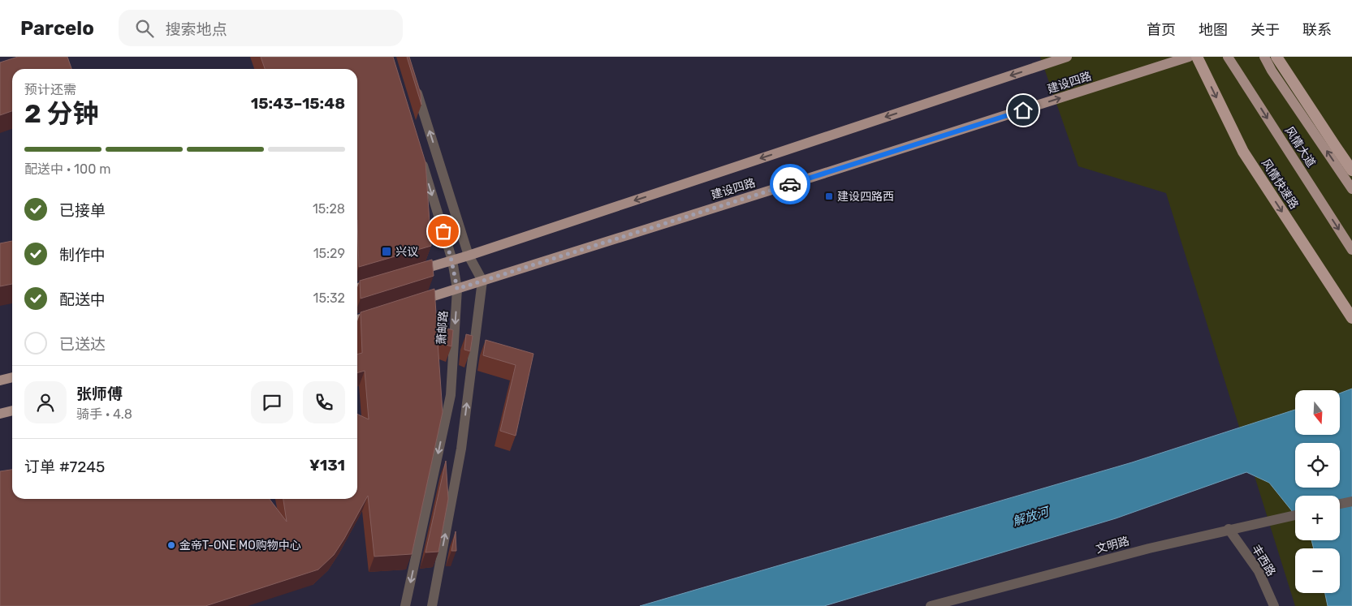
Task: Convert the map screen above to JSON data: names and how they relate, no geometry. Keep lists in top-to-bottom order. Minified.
{"streets":{"highway":["风情快速路"],"main road":["建设四路","风情大道"],"street":["萧邮路","文明路","丰西路"]},"crossings":[["建设四路","萧邮路"],["文明路","丰西路"]],"water":["解放河"],"places":{"transit":["建设四路西","兴议"],"other":["金帝T-ONE MO购物中心"]},"north":"bottom","page":{"header":"Parcelo","search":"搜索地点","nav":["首页","地图","关于","联系"],"heading":["2 分钟","预计还需","15:43–15:48"],"panel":["张师傅","骑手 · 4.8","订单 #7245","¥131"],"bar":"配送中 · 100 m","list":[["已接单","15:28"],["制作中","15:29"],["配送中","15:32"],"已送达"],"map_buttons":["+","−"]}}
